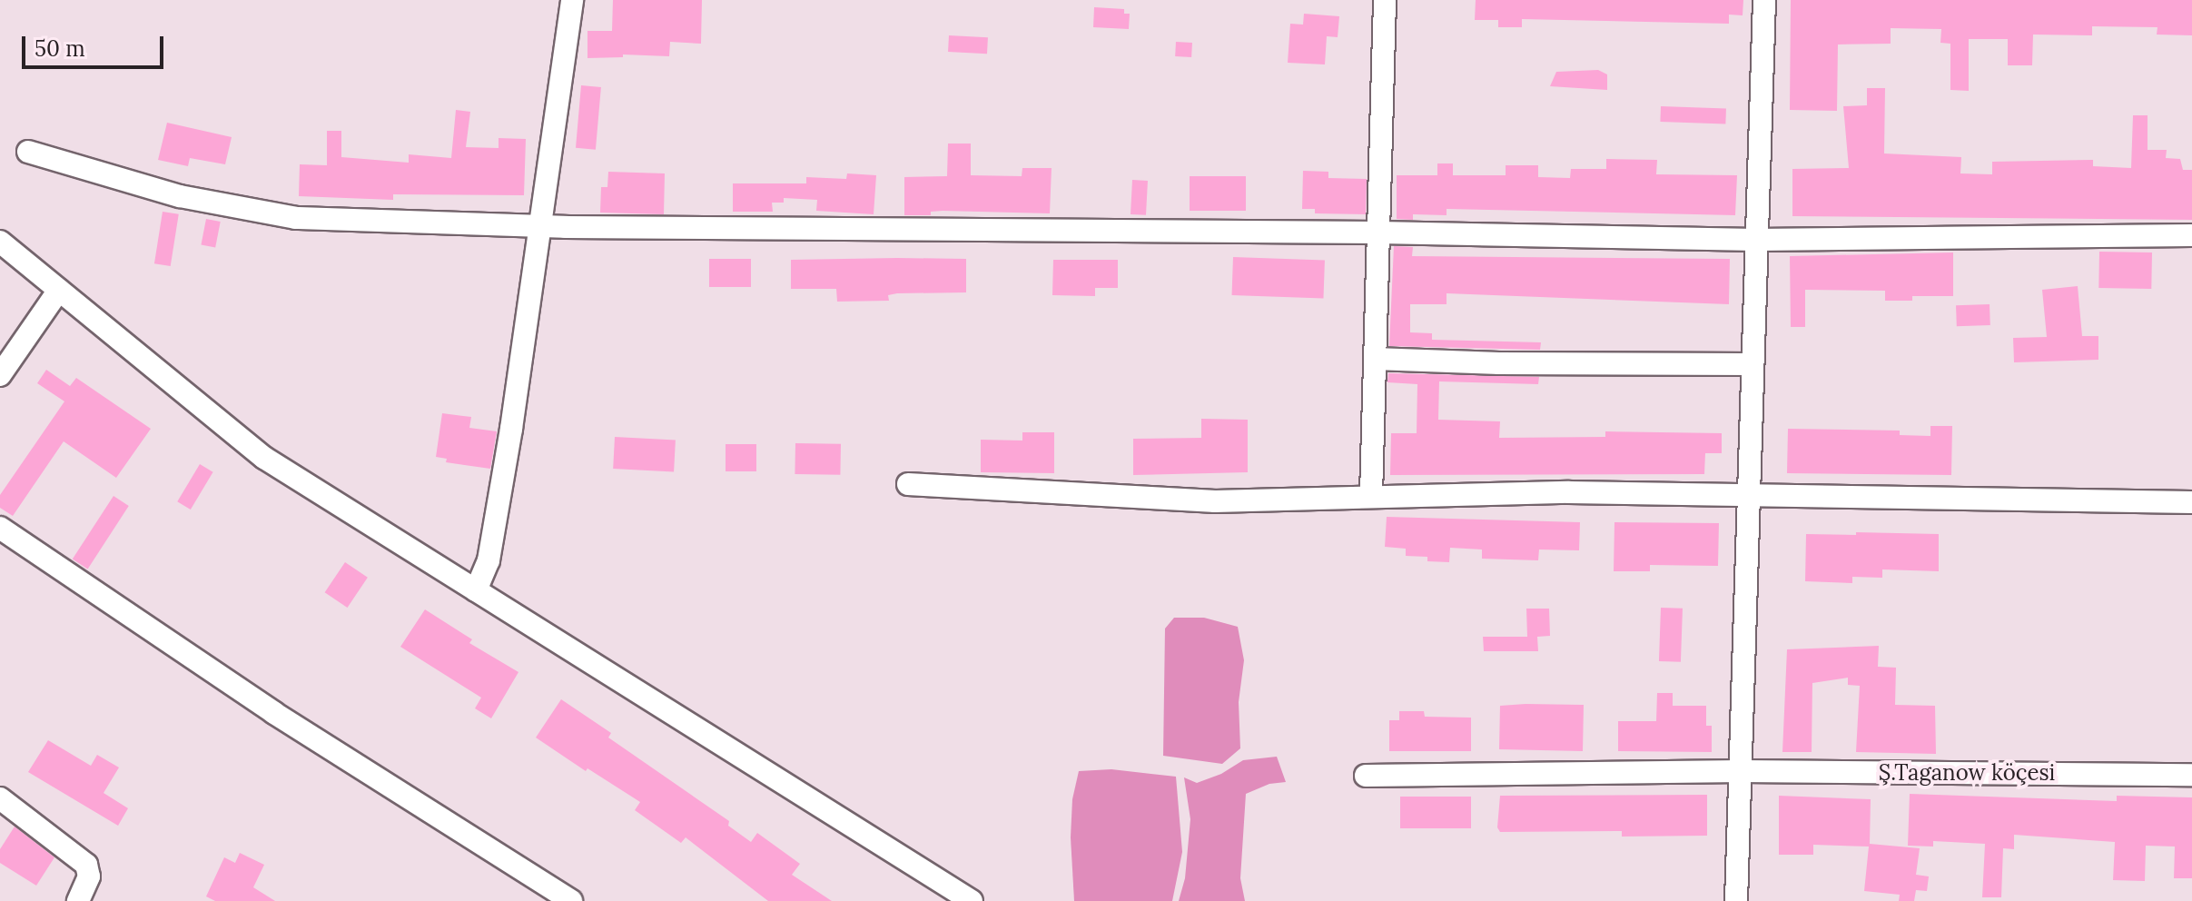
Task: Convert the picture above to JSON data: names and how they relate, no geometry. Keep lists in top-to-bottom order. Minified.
{"streets":{"street":["Ş.Taganow köçesi"]},"scale_bar":"50 m"}
